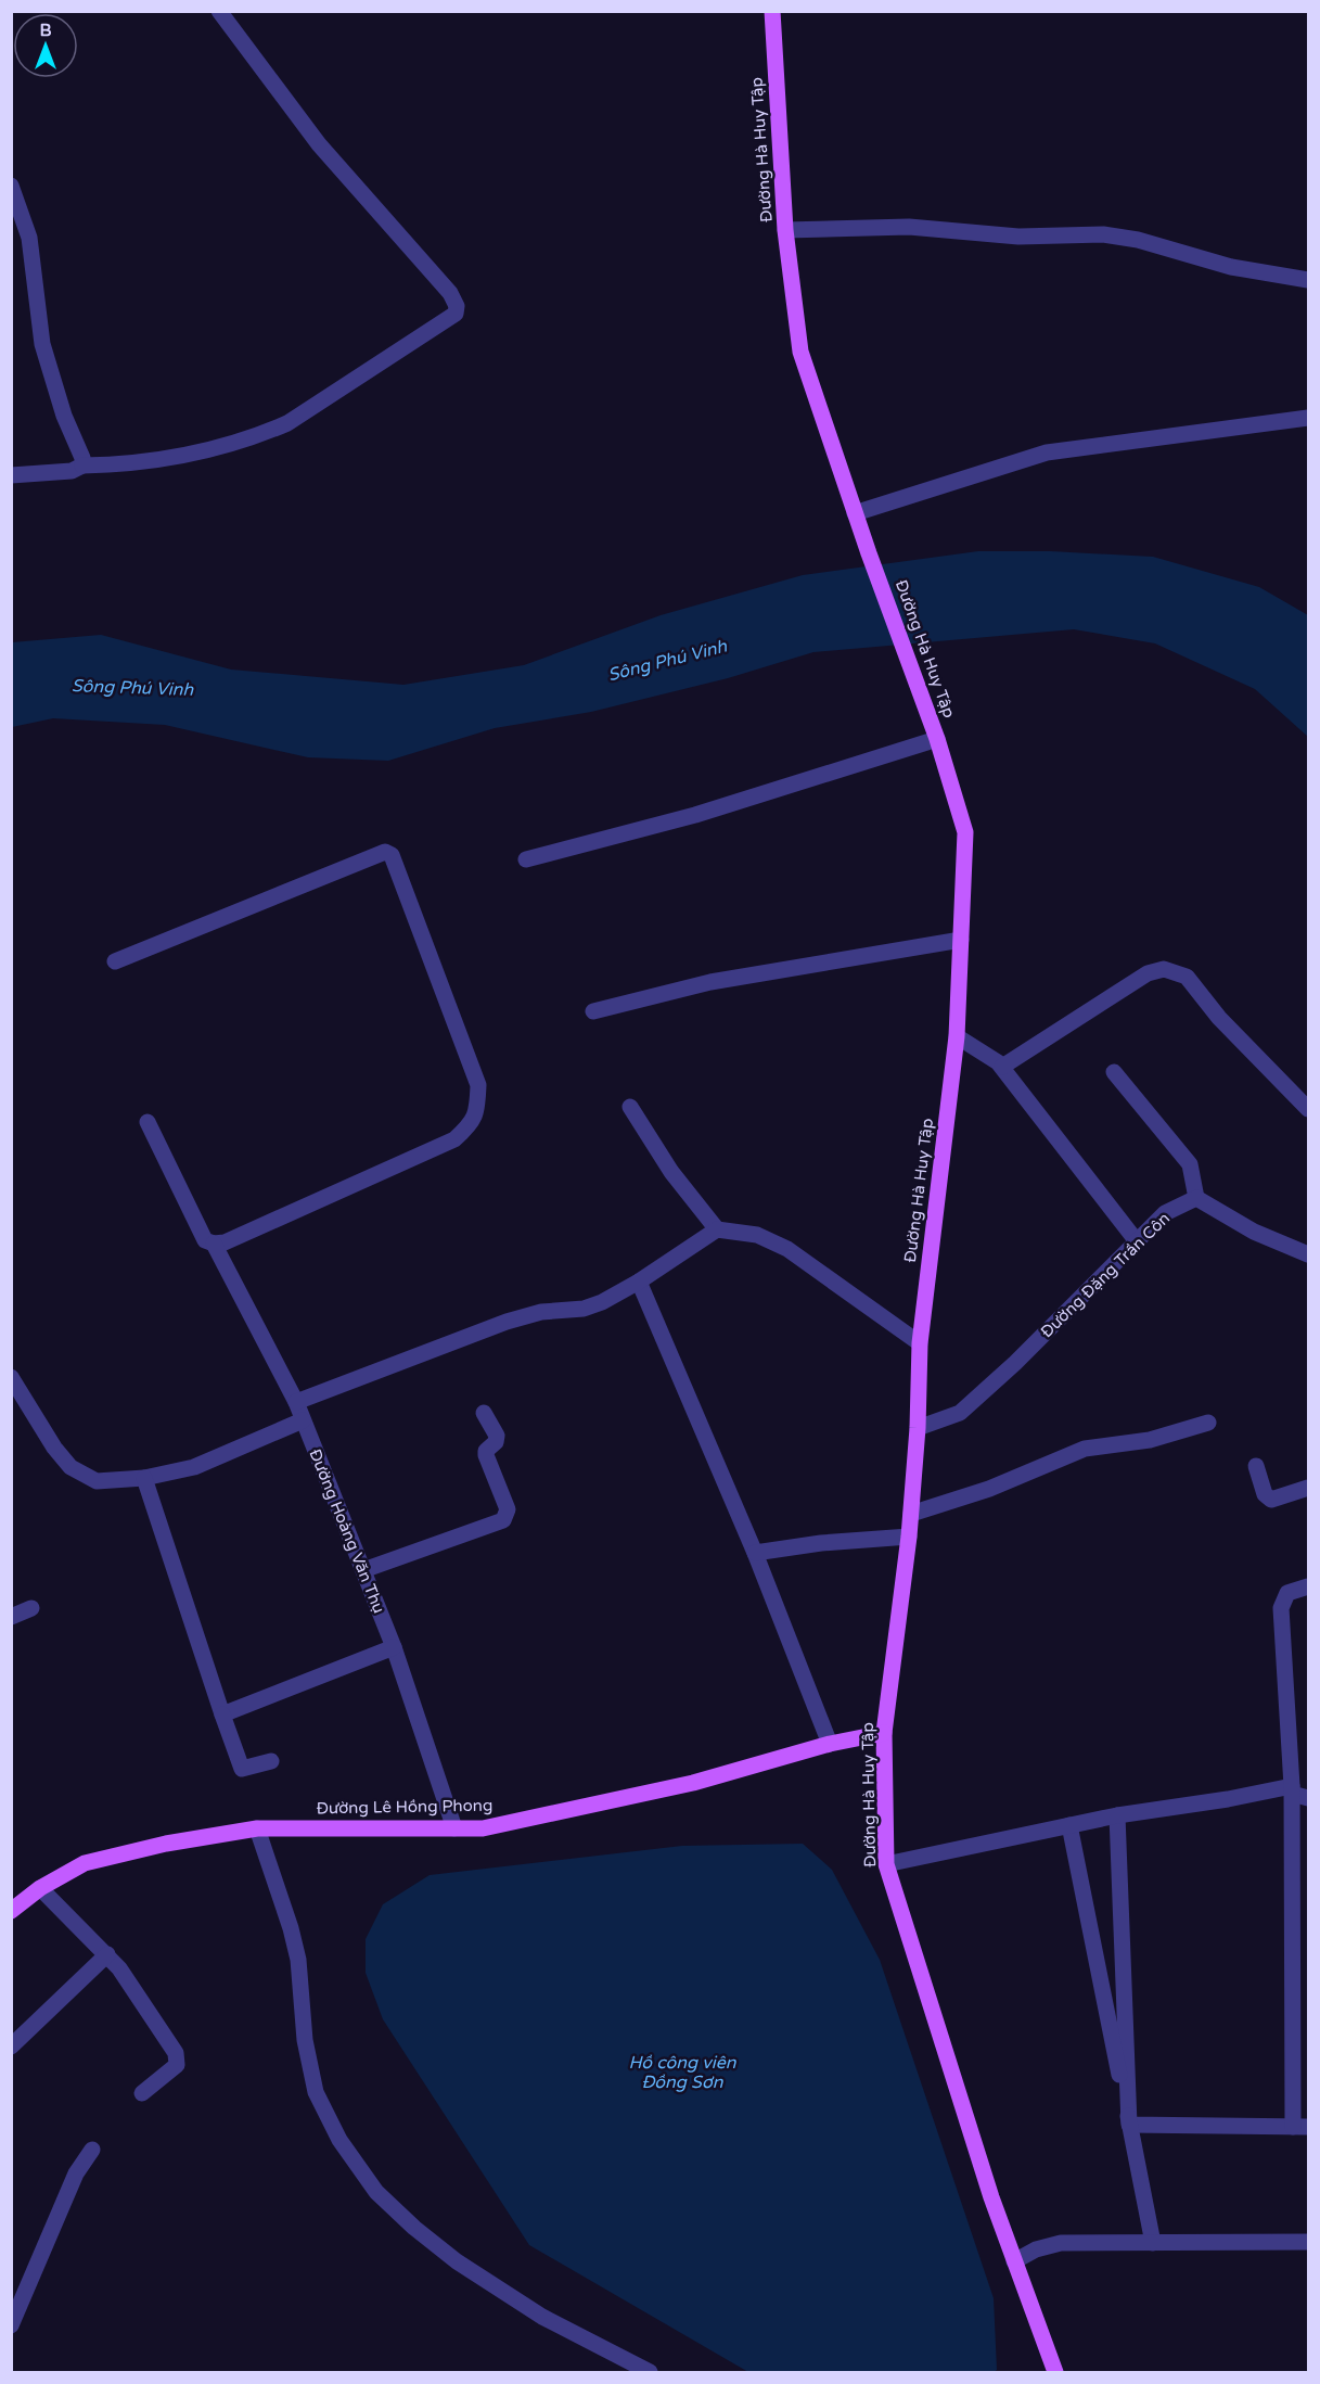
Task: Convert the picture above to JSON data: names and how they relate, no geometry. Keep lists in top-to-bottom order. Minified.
{"streets":{"main road":["Đường Hà Huy Tập","Đường Lê Hồng Phong"],"street":["Đường Đặng Trần Côn","Đường Hoàng Văn Thụ"]},"crossings":[["Đường Hà Huy Tập","Đường Đặng Trần Côn"],["Đường Hà Huy Tập","Đường Lê Hồng Phong"],["Đường Hoàng Văn Thụ","Đường Lê Hồng Phong"]],"water":["Sông Phú Vinh","Hồ công viên Đồng Sơn"],"north":"top"}
